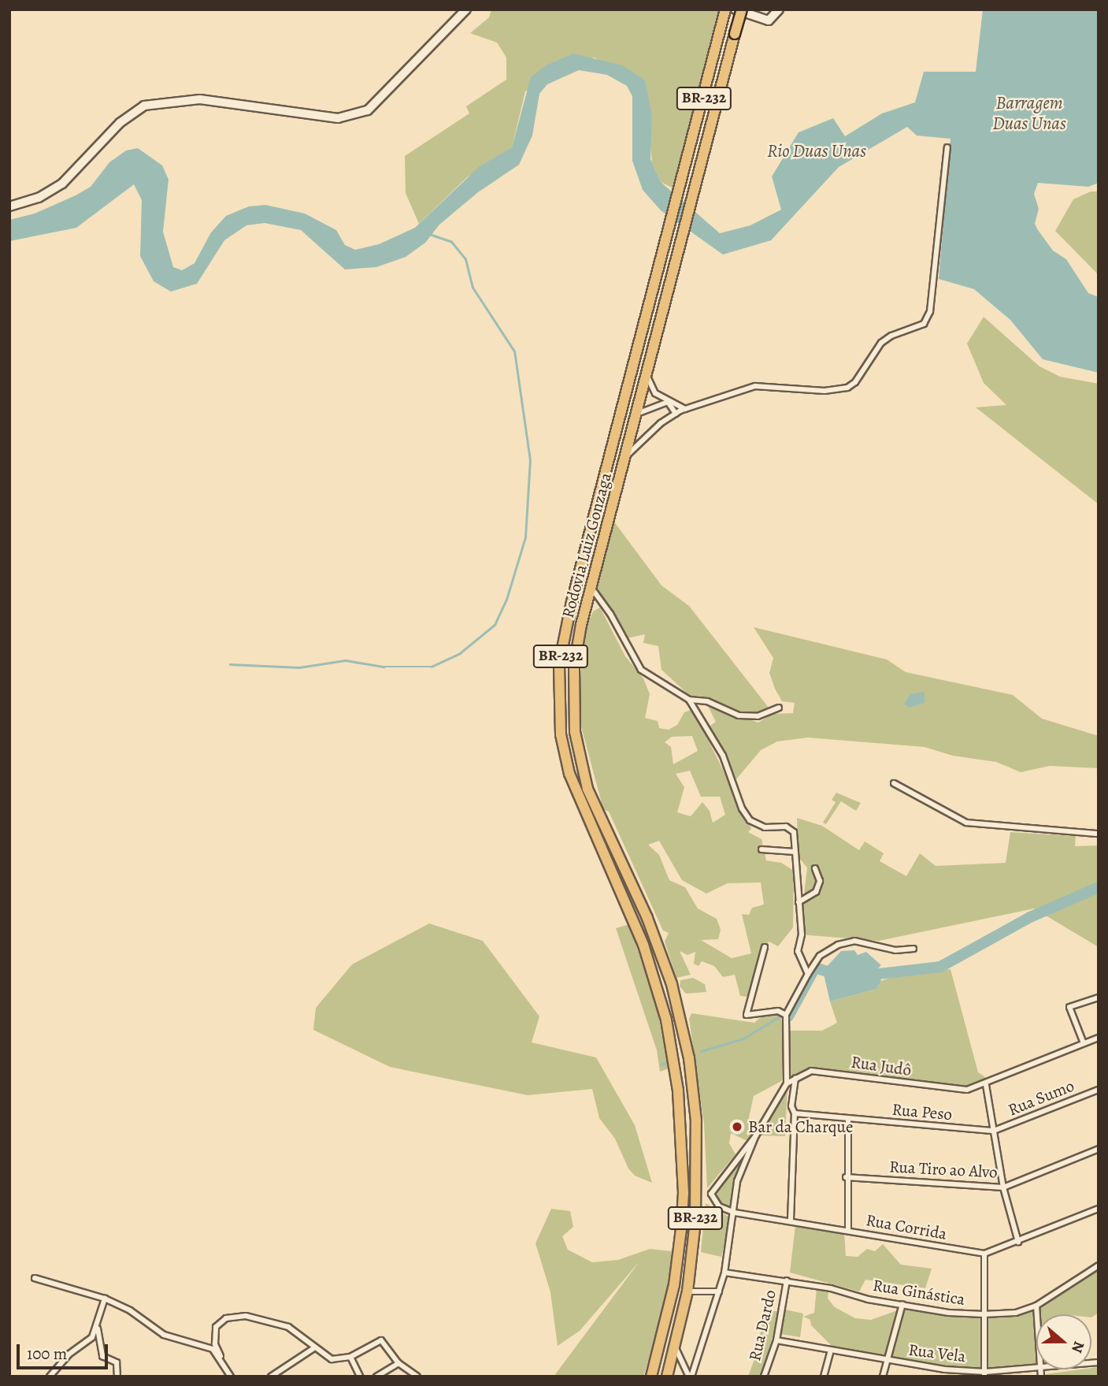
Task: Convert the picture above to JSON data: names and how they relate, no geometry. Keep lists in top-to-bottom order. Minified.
{"streets":{"highway":["BR-232","Rodovia Luiz Gonzaga"],"street":["Rua Judô","Rua Sumo","Rua Peso","Rua Tiro ao Alvo","Rua Corrida","Rua Ginástica","Rua Dardo","Rua Vela"]},"crossings":[["Rua Judô","Rua Corrida"],["Rua Sumo","Rua Peso"],["Rua Ginástica","Rua Dardo"],["Rua Dardo","Rua Vela"]],"water":["Barragem Duas Unas","Rio Duas Unas"],"places":["Bar da Charque"],"scale_bar":"100 m","north":"right"}
